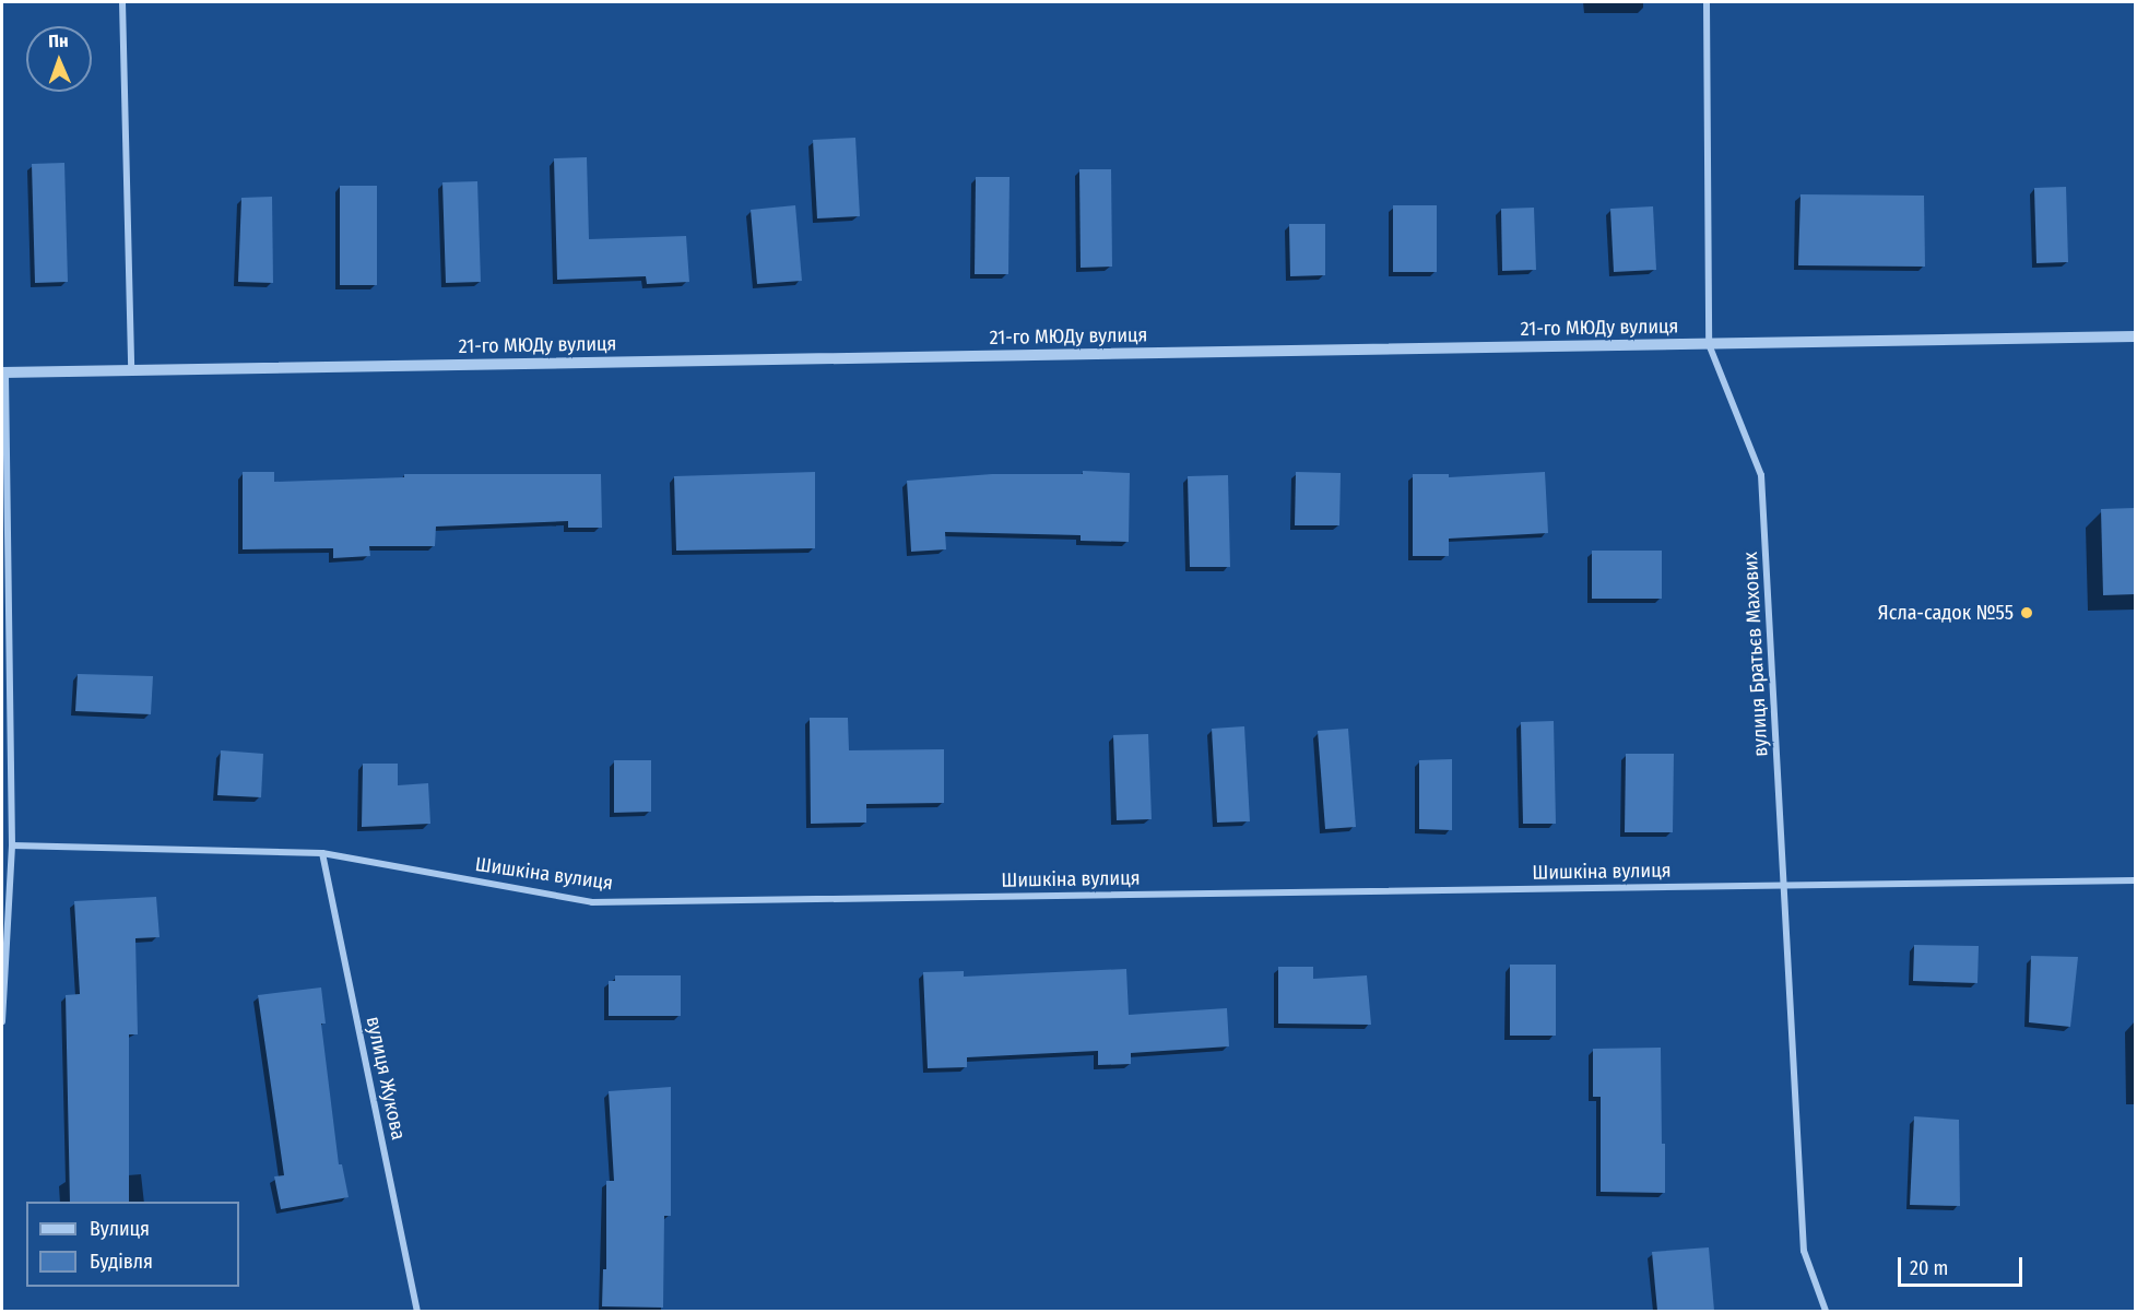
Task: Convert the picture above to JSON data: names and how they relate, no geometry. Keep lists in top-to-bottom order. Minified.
{"streets":{"street":["21-го МЮДу вулиця","вулиця Братьєв Махових","Шишкіна вулиця","вулиця Жукова"]},"crossings":[["21-го МЮДу вулиця","вулиця Братьєв Махових"],["вулиця Братьєв Махових","Шишкіна вулиця"],["Шишкіна вулиця","вулиця Жукова"]],"places":["Ясла-садок №55"],"legend":["Вулиця","Будівля"],"scale_bar":"20 m","north":"top"}
